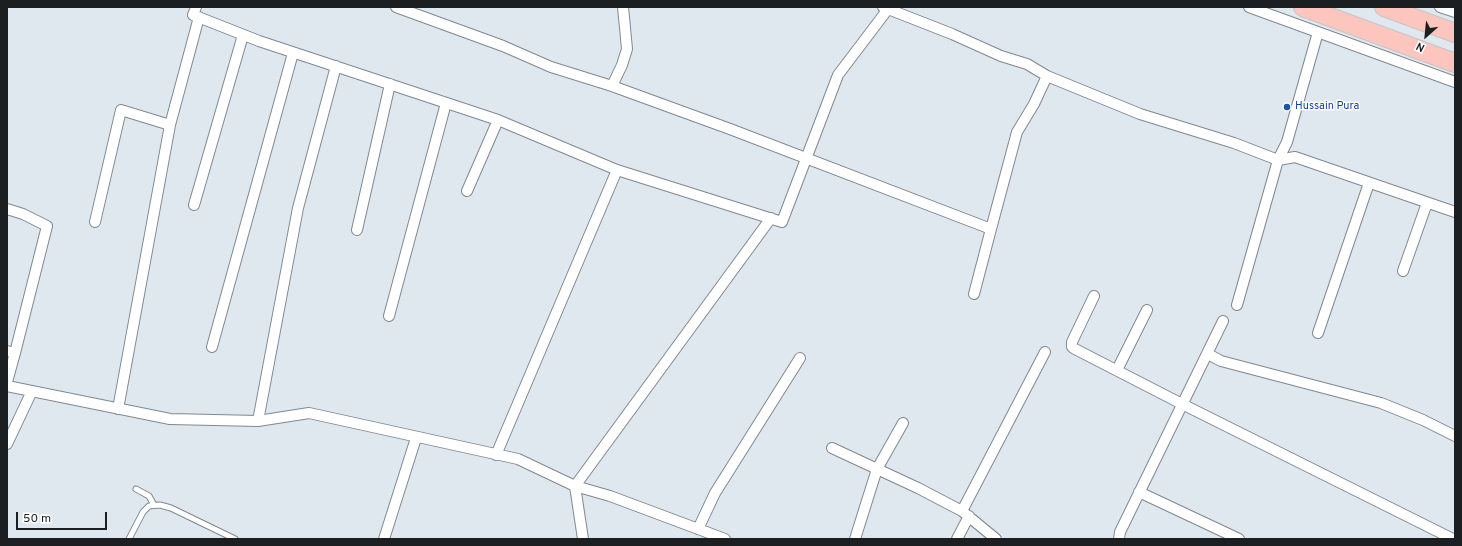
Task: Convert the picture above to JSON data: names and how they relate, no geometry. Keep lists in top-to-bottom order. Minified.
{"places":["Hussain Pura"],"scale_bar":"50 m","north":"bottom left"}
